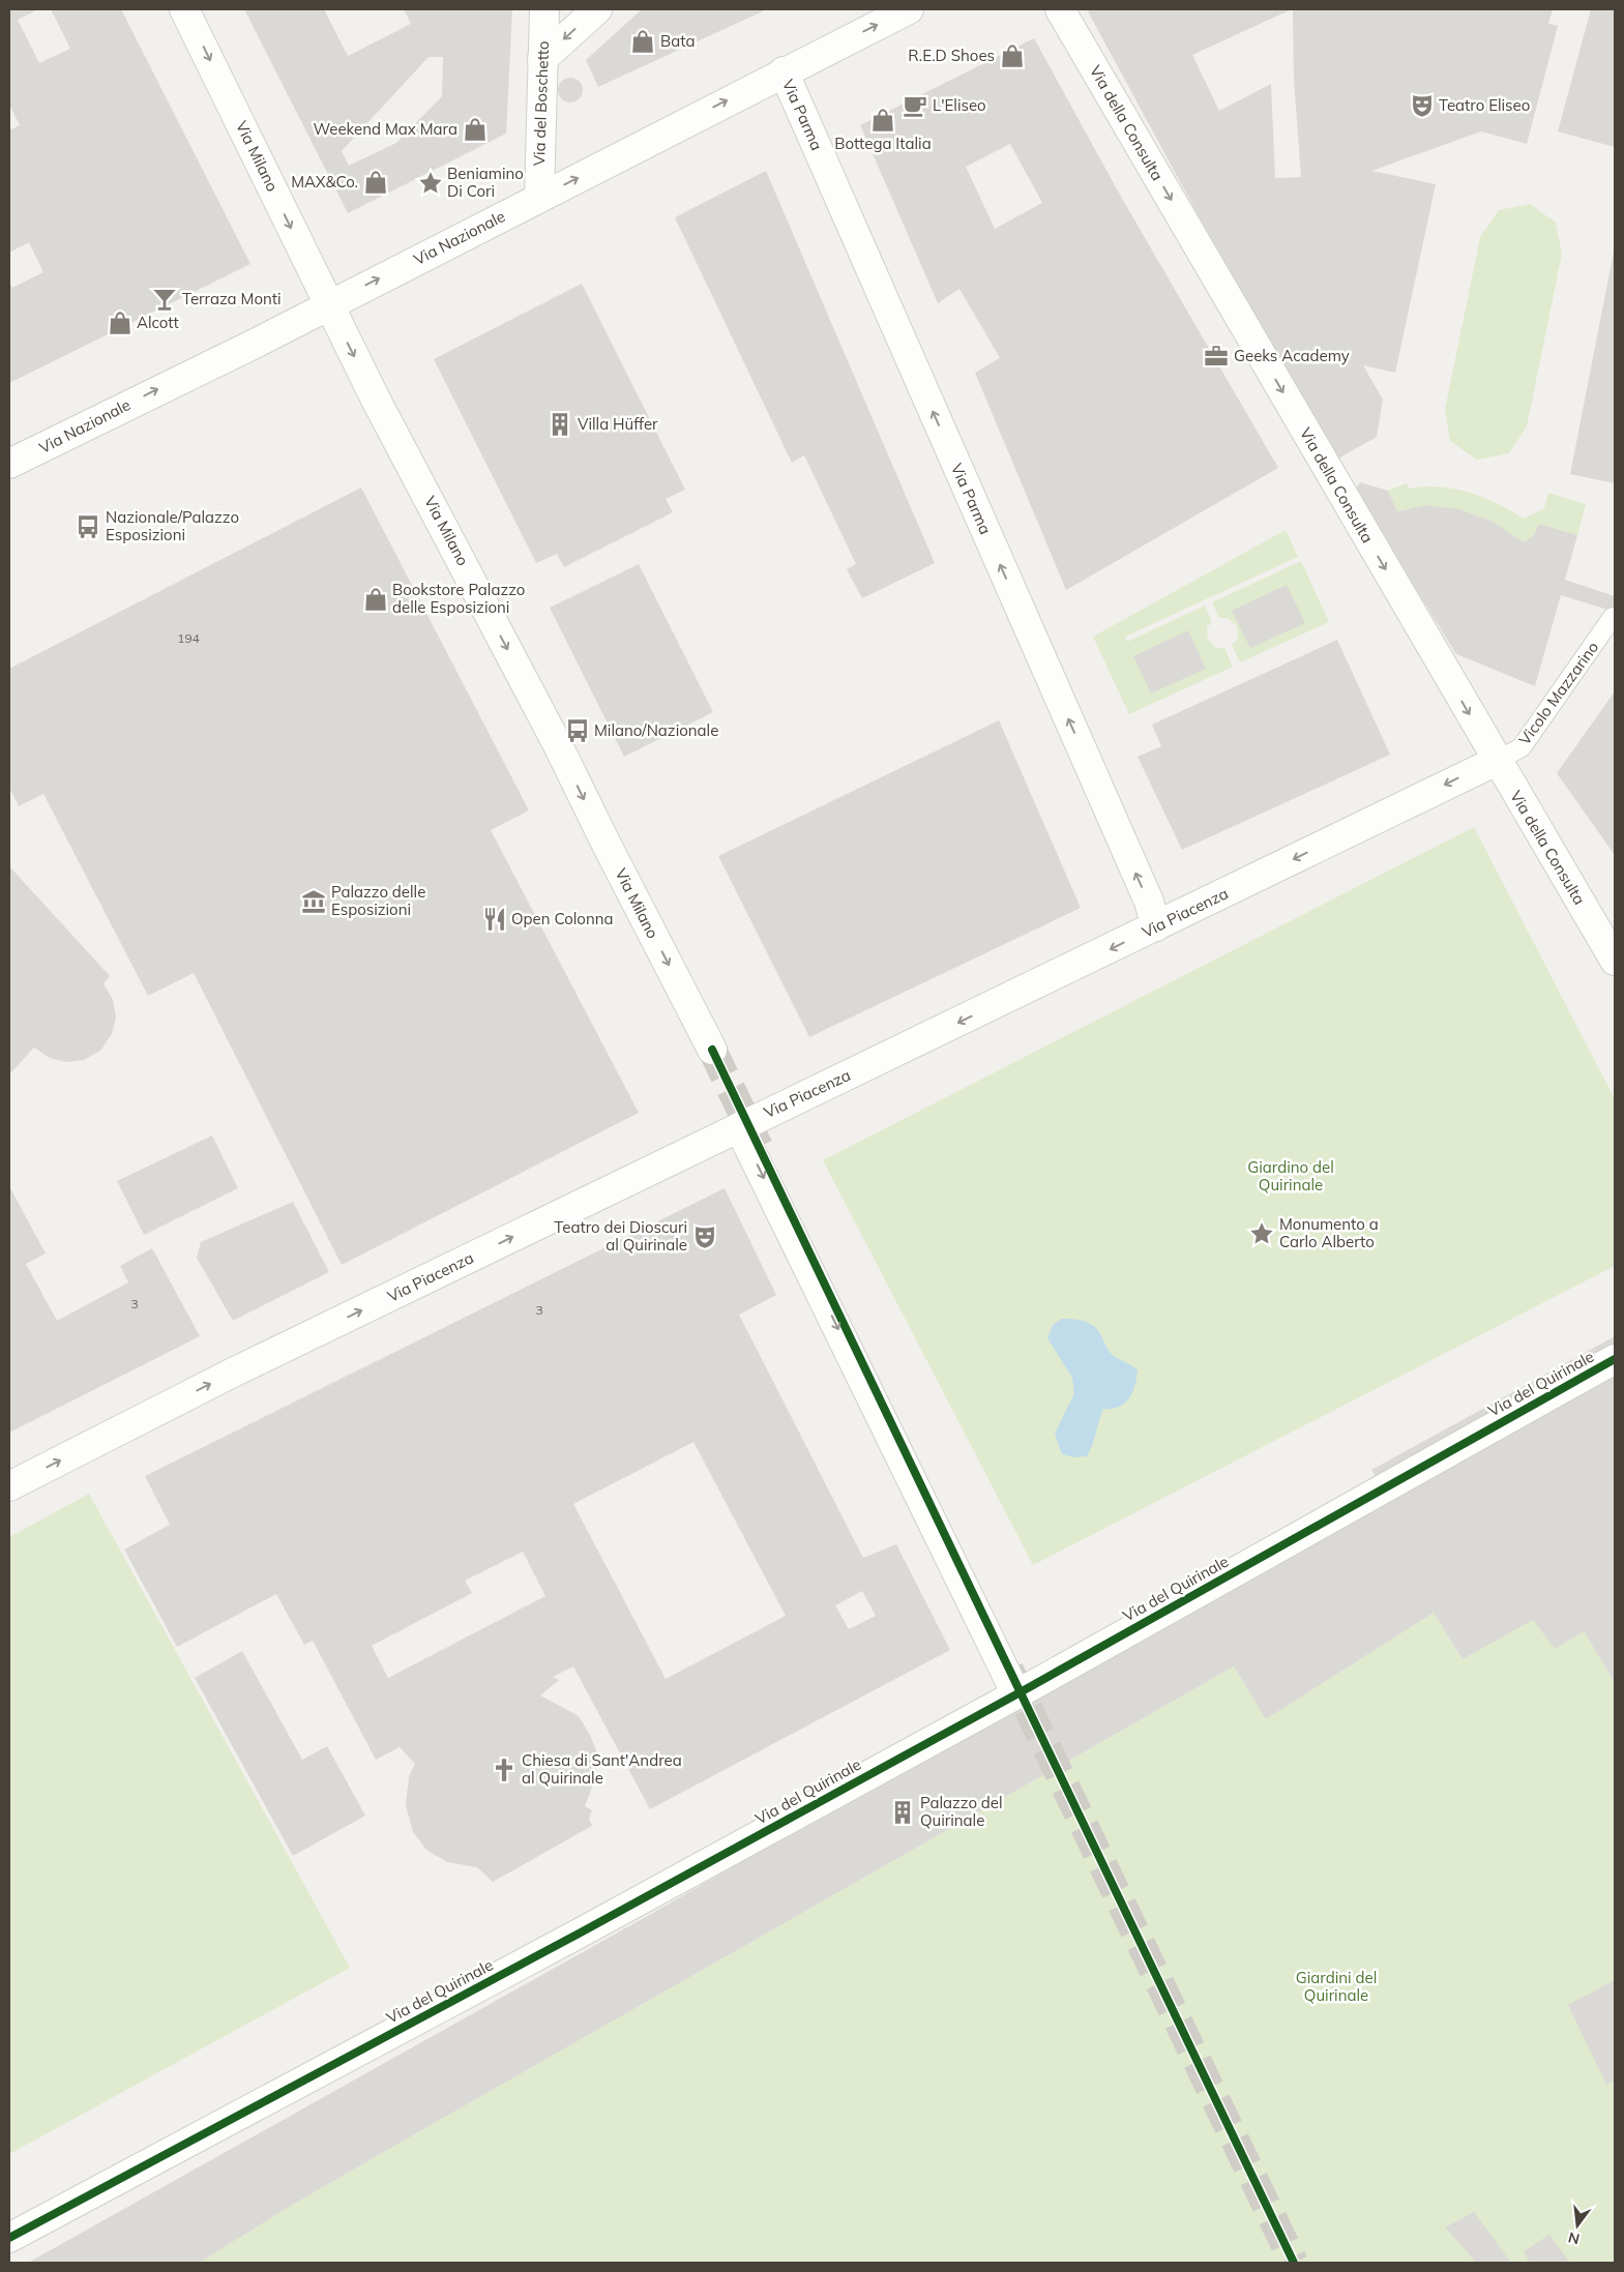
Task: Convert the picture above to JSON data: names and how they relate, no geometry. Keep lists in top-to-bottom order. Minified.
{"streets":{"street":["Via del Boschetto","Via Parma","Via della Consulta","Via Milano","Via Nazionale","Via Piacenza","Via del Quirinale"],"lane":["Vicolo Mazzarino"]},"crossings":[["Via del Boschetto","Via Nazionale"],["Via Parma","Via Nazionale"],["Via Parma","Via Piacenza"],["Via della Consulta","Vicolo Mazzarino"],["Via della Consulta","Via Piacenza"],["Via Milano","Via Nazionale"],["Vicolo Mazzarino","Via Piacenza"]],"one_way":["Via Parma","Via della Consulta","Via Milano","Via Nazionale"],"parks":["Giardino del Quirinale","Giardini del Quirinale"],"places":{"shop":["Bata","R.E.D Shoes","Bottega Italia","Weekend Max Mara","MAX&Co.","Alcott","Bookstore Palazzo delle Esposizioni"],"cafe":["L'Eliseo"],"theatre":["Teatro Eliseo","Teatro dei Dioscuri al Quirinale"],"place":["Beniamino Di Cori","Monumento a Carlo Alberto"],"bar":["Terraza Monti"],"office":["Geeks Academy"],"building":["Villa Hüffer","Palazzo del Quirinale"],"bus stop":["Nazionale/Palazzo Esposizioni","Milano/Nazionale"],"museum":["Palazzo delle Esposizioni"],"restaurant":["Open Colonna"],"church":["Chiesa di Sant'Andrea al Quirinale"]},"house_numbers":["194","3","3"],"north":"bottom"}
